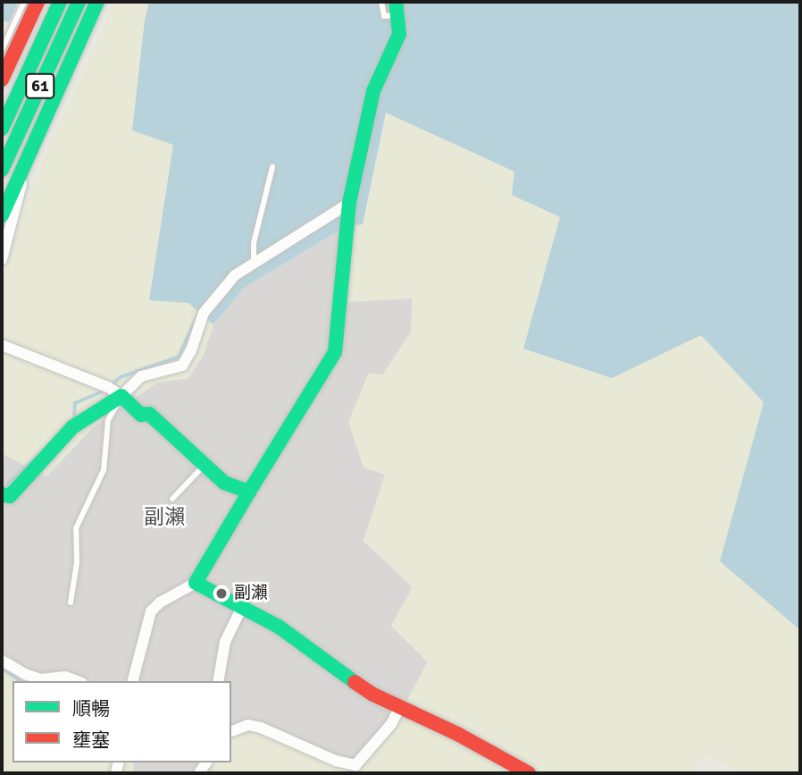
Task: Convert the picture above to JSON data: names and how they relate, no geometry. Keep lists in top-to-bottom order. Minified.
{"streets":{"main road":["61"]},"districts":["副瀨"],"places":["副瀨"],"legend":["順暢","壅塞"]}
